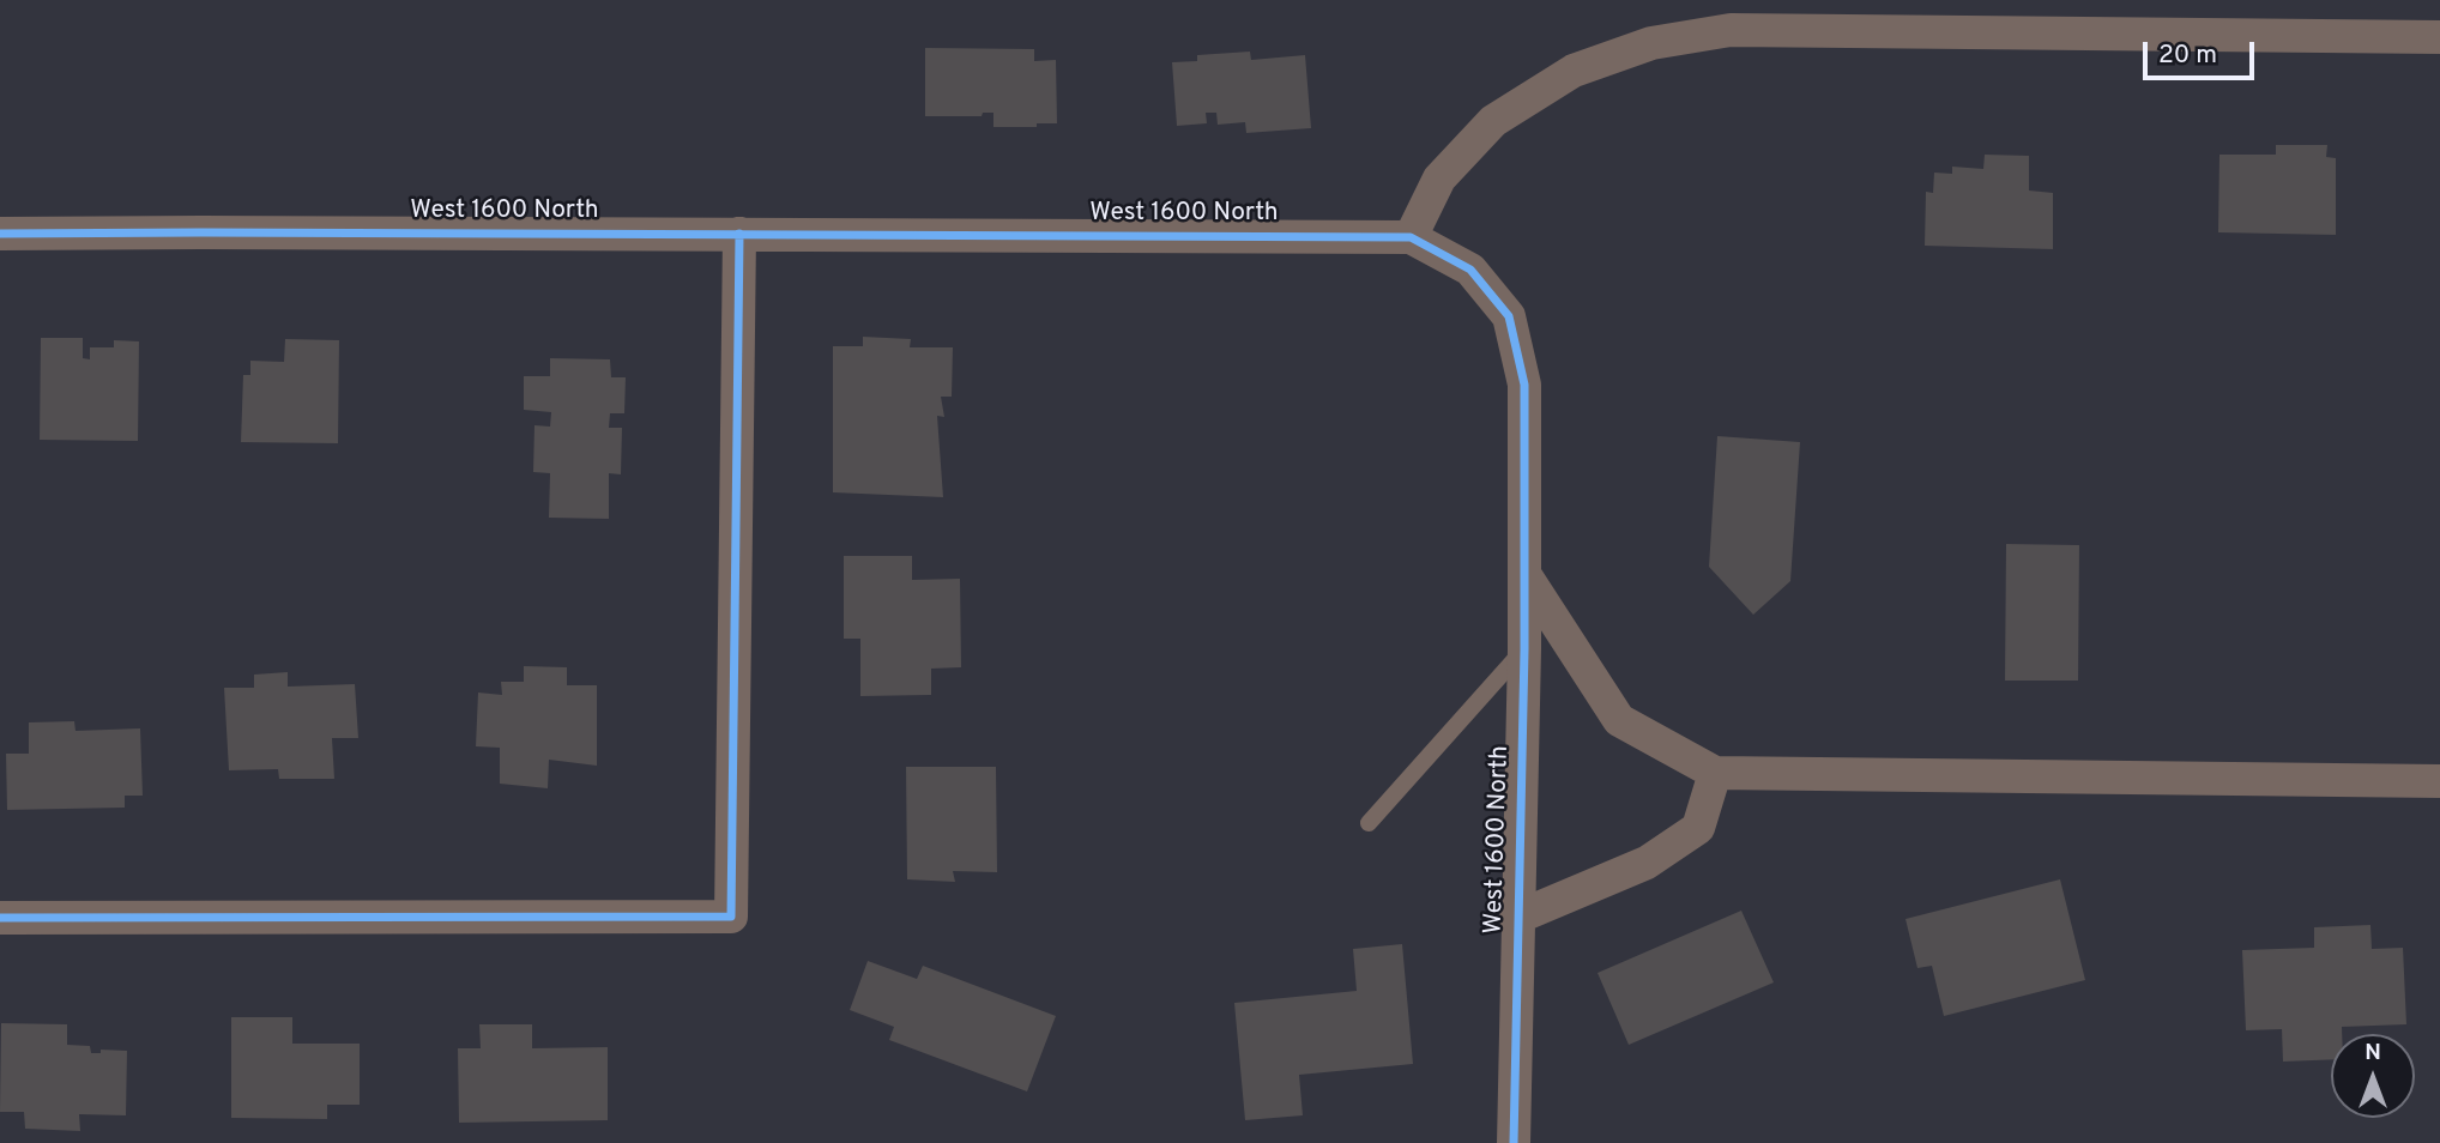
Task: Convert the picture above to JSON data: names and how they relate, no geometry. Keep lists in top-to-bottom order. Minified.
{"streets":{"street":["West 1600 North"]},"scale_bar":"20 m","north":"top"}
